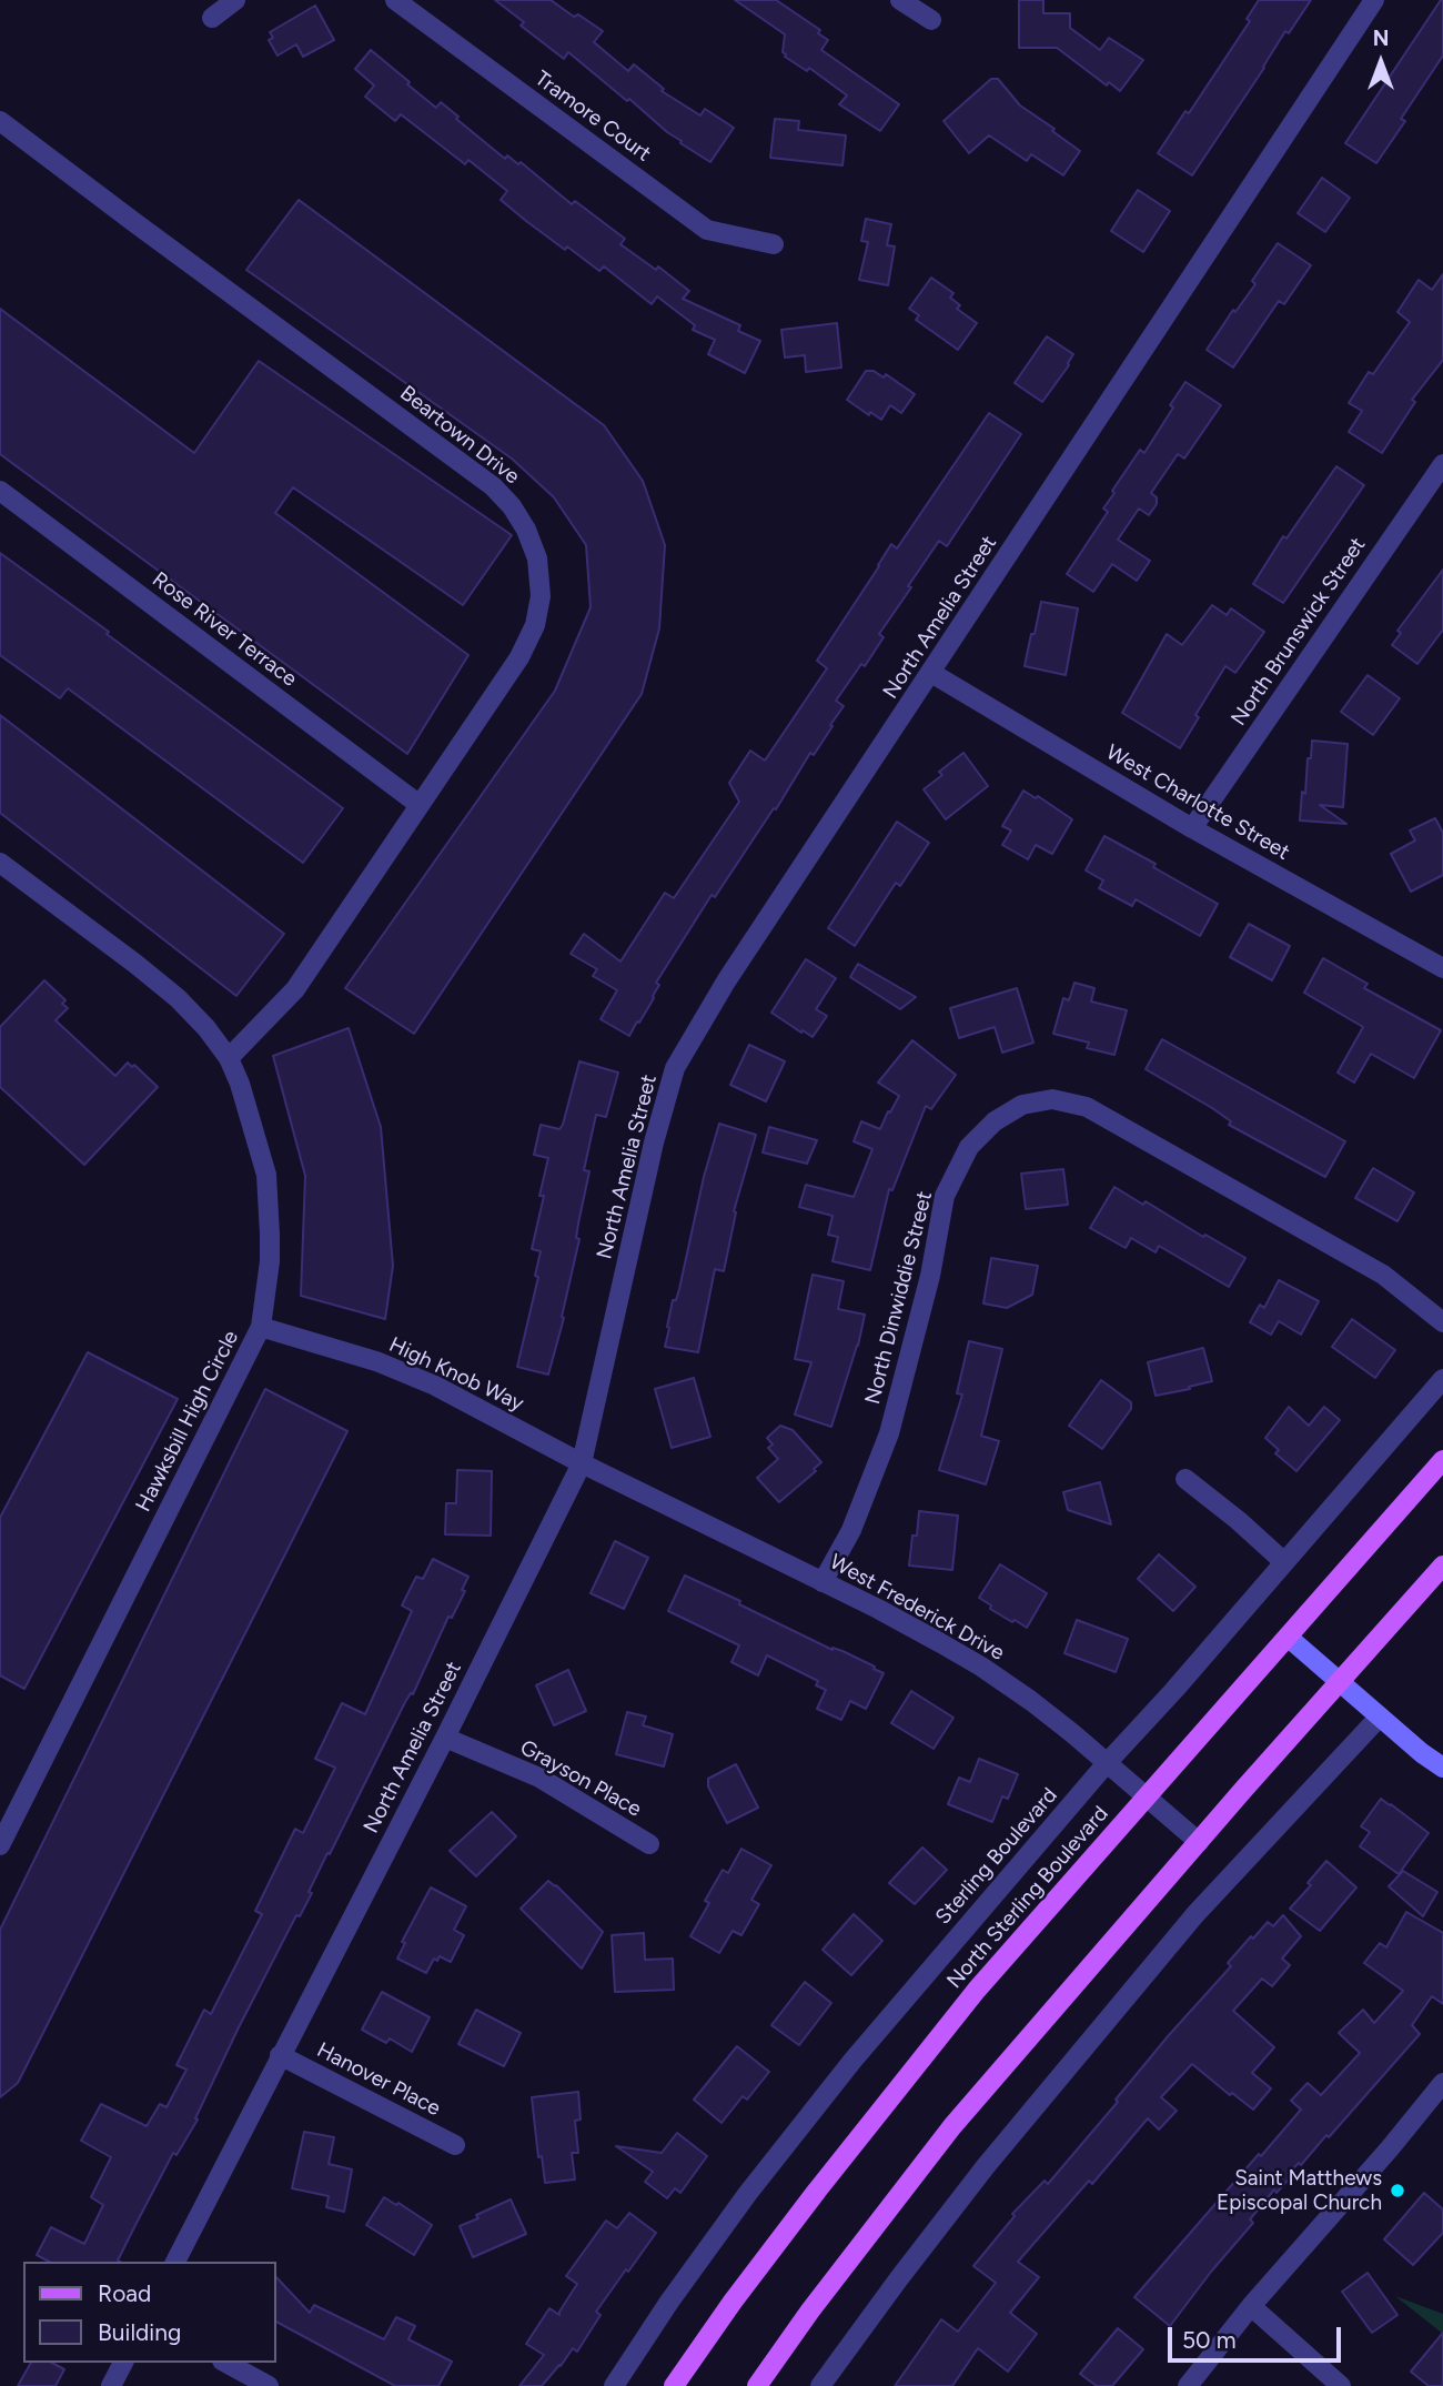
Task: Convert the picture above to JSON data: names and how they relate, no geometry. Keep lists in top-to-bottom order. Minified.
{"streets":{"main road":["North Sterling Boulevard"],"street":["Tramore Court","Beartown Drive","North Amelia Street","Rose River Terrace","North Brunswick Street","West Charlotte Street","North Dinwiddie Street","High Knob Way","Hawksbill High Circle","West Frederick Drive","Grayson Place","Sterling Boulevard","Hanover Place"]},"crossings":[["Beartown Drive","Rose River Terrace"],["Beartown Drive","Hawksbill High Circle"],["North Amelia Street","West Charlotte Street"],["North Amelia Street","High Knob Way"],["North Amelia Street","West Frederick Drive"],["North Amelia Street","Grayson Place"],["North Amelia Street","Hanover Place"],["North Brunswick Street","West Charlotte Street"],["North Dinwiddie Street","West Frederick Drive"],["High Knob Way","Hawksbill High Circle"],["High Knob Way","West Frederick Drive"],["West Frederick Drive","Sterling Boulevard"],["West Frederick Drive","North Sterling Boulevard"]],"places":["Saint Matthews Episcopal Church"],"legend":["Road","Building"],"scale_bar":"50 m","north":"top"}
